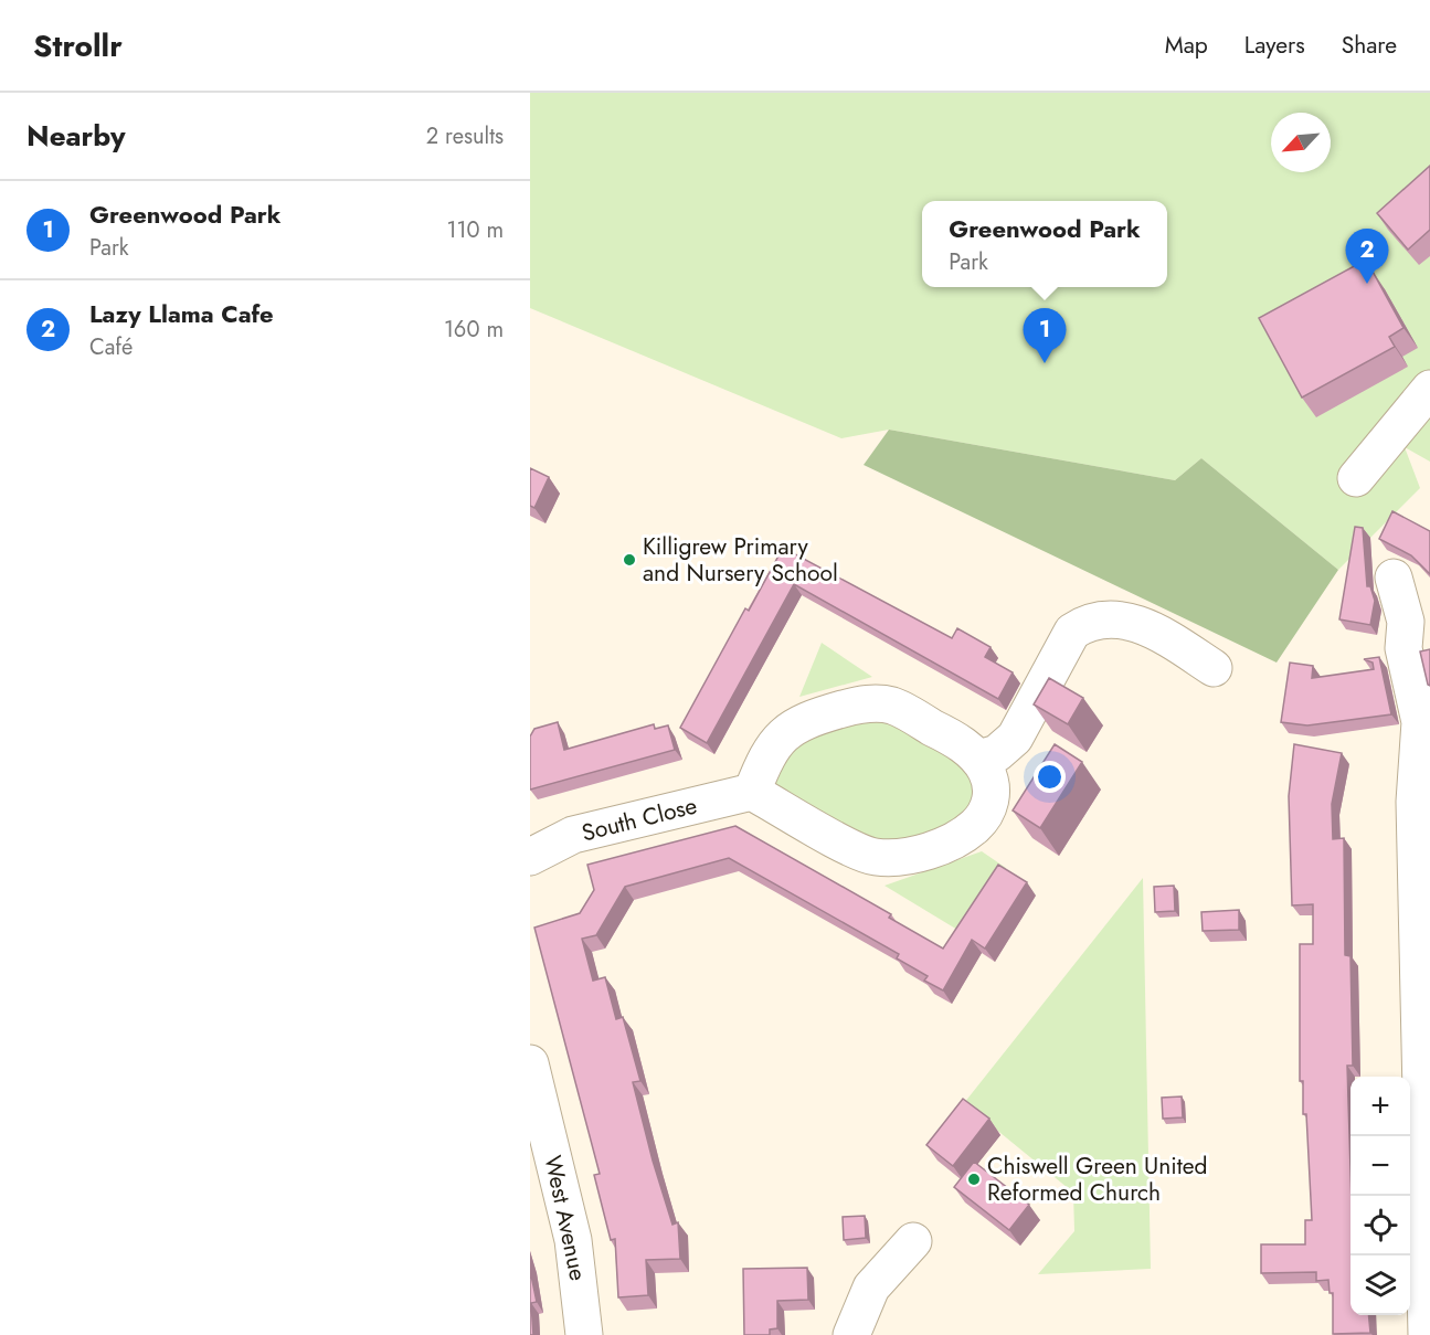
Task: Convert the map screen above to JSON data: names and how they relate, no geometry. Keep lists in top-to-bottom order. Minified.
{"streets":{"street":["South Close","West Avenue"]},"places":["Killigrew Primary and Nursery School","Chiswell Green United Reformed Church"],"north":"bottom left","page":{"header":"Strollr","nav":["Map","Layers","Share"],"heading":["Nearby","2 results"],"list":[{"mark":"1","name":"Greenwood Park","note":"Park","value":"110 m"},{"mark":"2","name":"Lazy Llama Cafe","note":"Café","value":"160 m"}],"popup":["Greenwood Park","Park"],"pins":["2","1"],"map_buttons":["+","−"]}}
